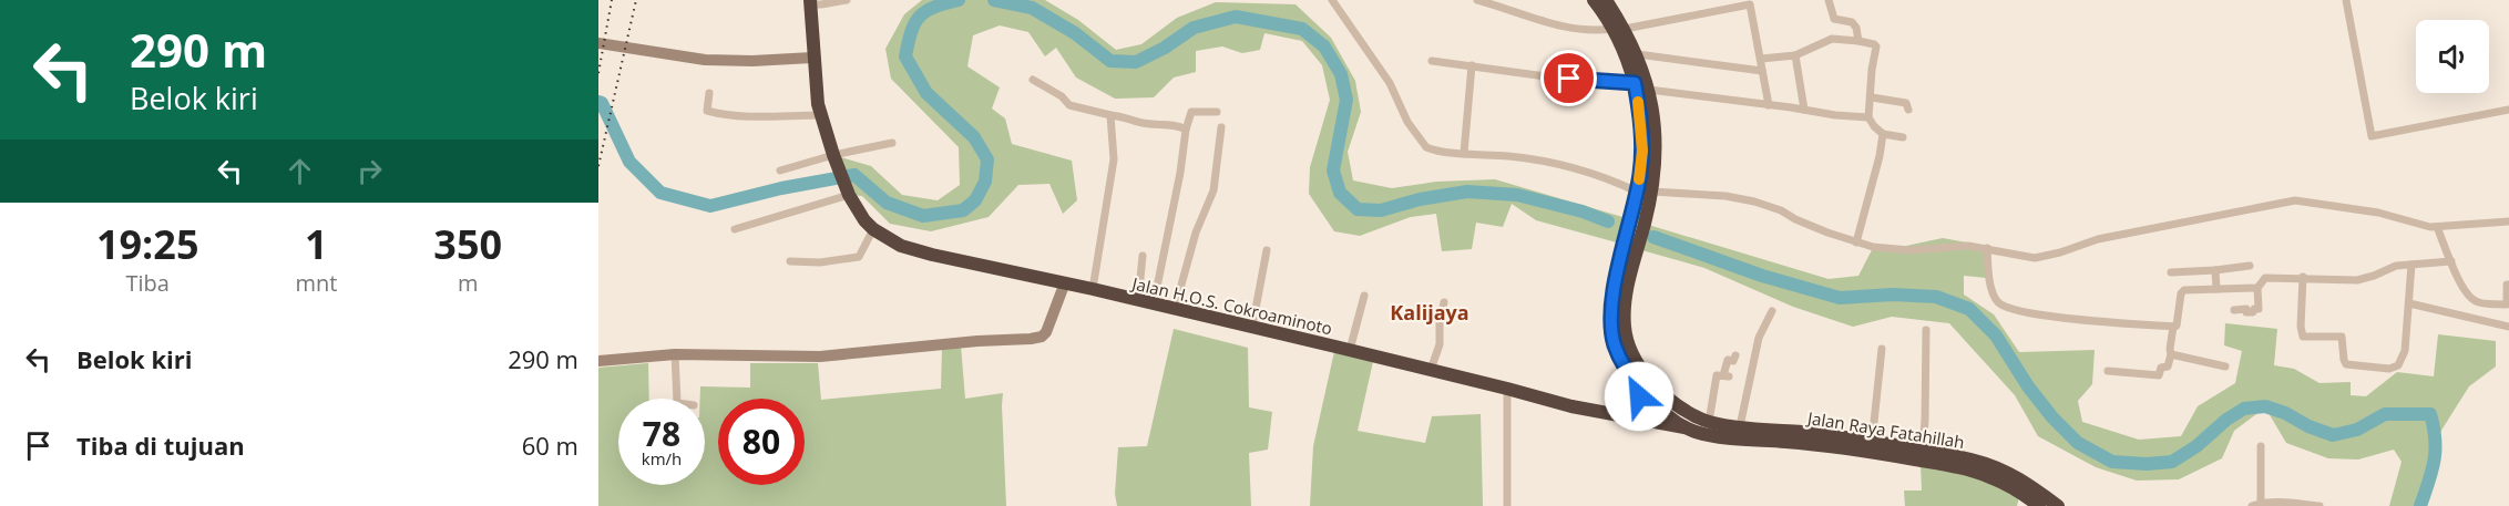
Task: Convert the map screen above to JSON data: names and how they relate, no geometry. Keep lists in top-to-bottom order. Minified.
{"streets":{"highway":["Jalan H.O.S. Cokroaminoto","Jalan Raya Fatahillah"]},"crossings":[["Jalan H.O.S. Cokroaminoto","Jalan Raya Fatahillah"]],"districts":["Kalijaya"],"page":{"turn":["290 m","Belok kiri"],"eta":["19:25","Tiba","1","mnt","350","m"],"list":[{"name":"Belok kiri","value":"290 m"},{"name":"Tiba di tujuan","value":"60 m"}],"speed":"78 km/h","limit":"80"}}
